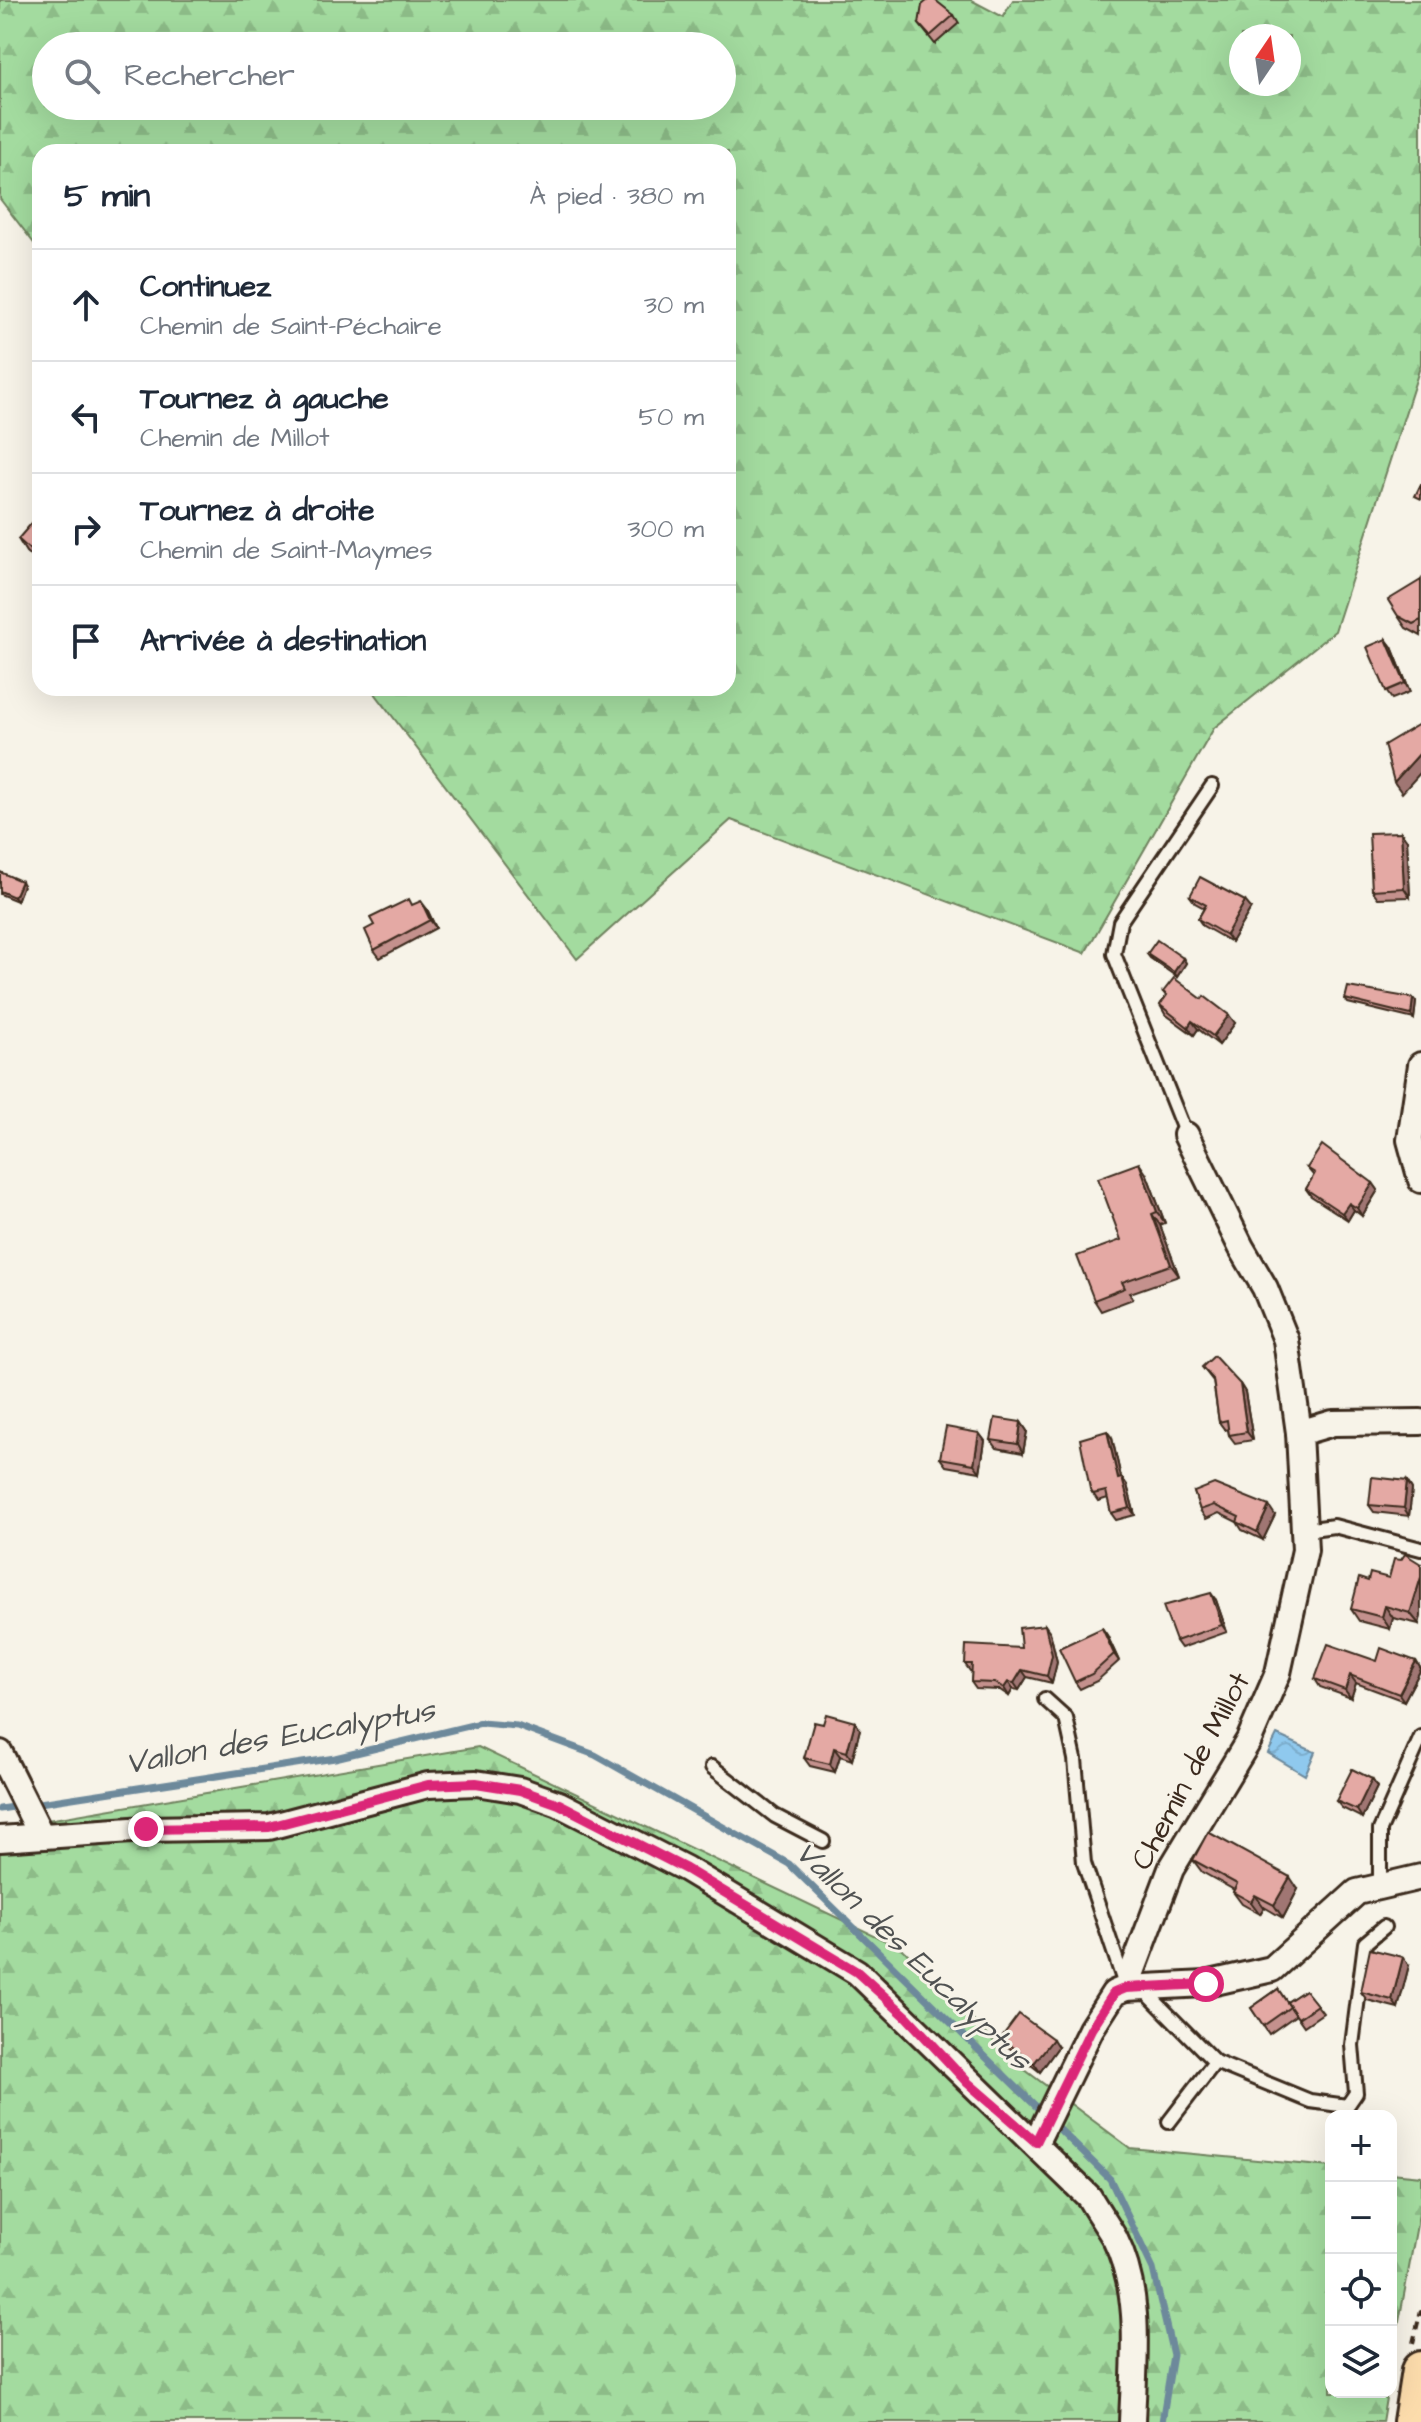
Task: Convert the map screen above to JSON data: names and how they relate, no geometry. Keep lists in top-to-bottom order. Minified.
{"streets":{"street":["Chemin de Millot"]},"water":["Vallon des Eucalyptus"],"north":"top","page":{"search":"Rechercher","heading":["5 min","À pied · 380 m"],"list":[["Continuez","Chemin de Saint-Péchaire","30 m"],["Tournez à gauche","Chemin de Millot","50 m"],["Tournez à droite","Chemin de Saint-Maymes","300 m"],"Arrivée à destination"],"map_buttons":["+","−"]}}
